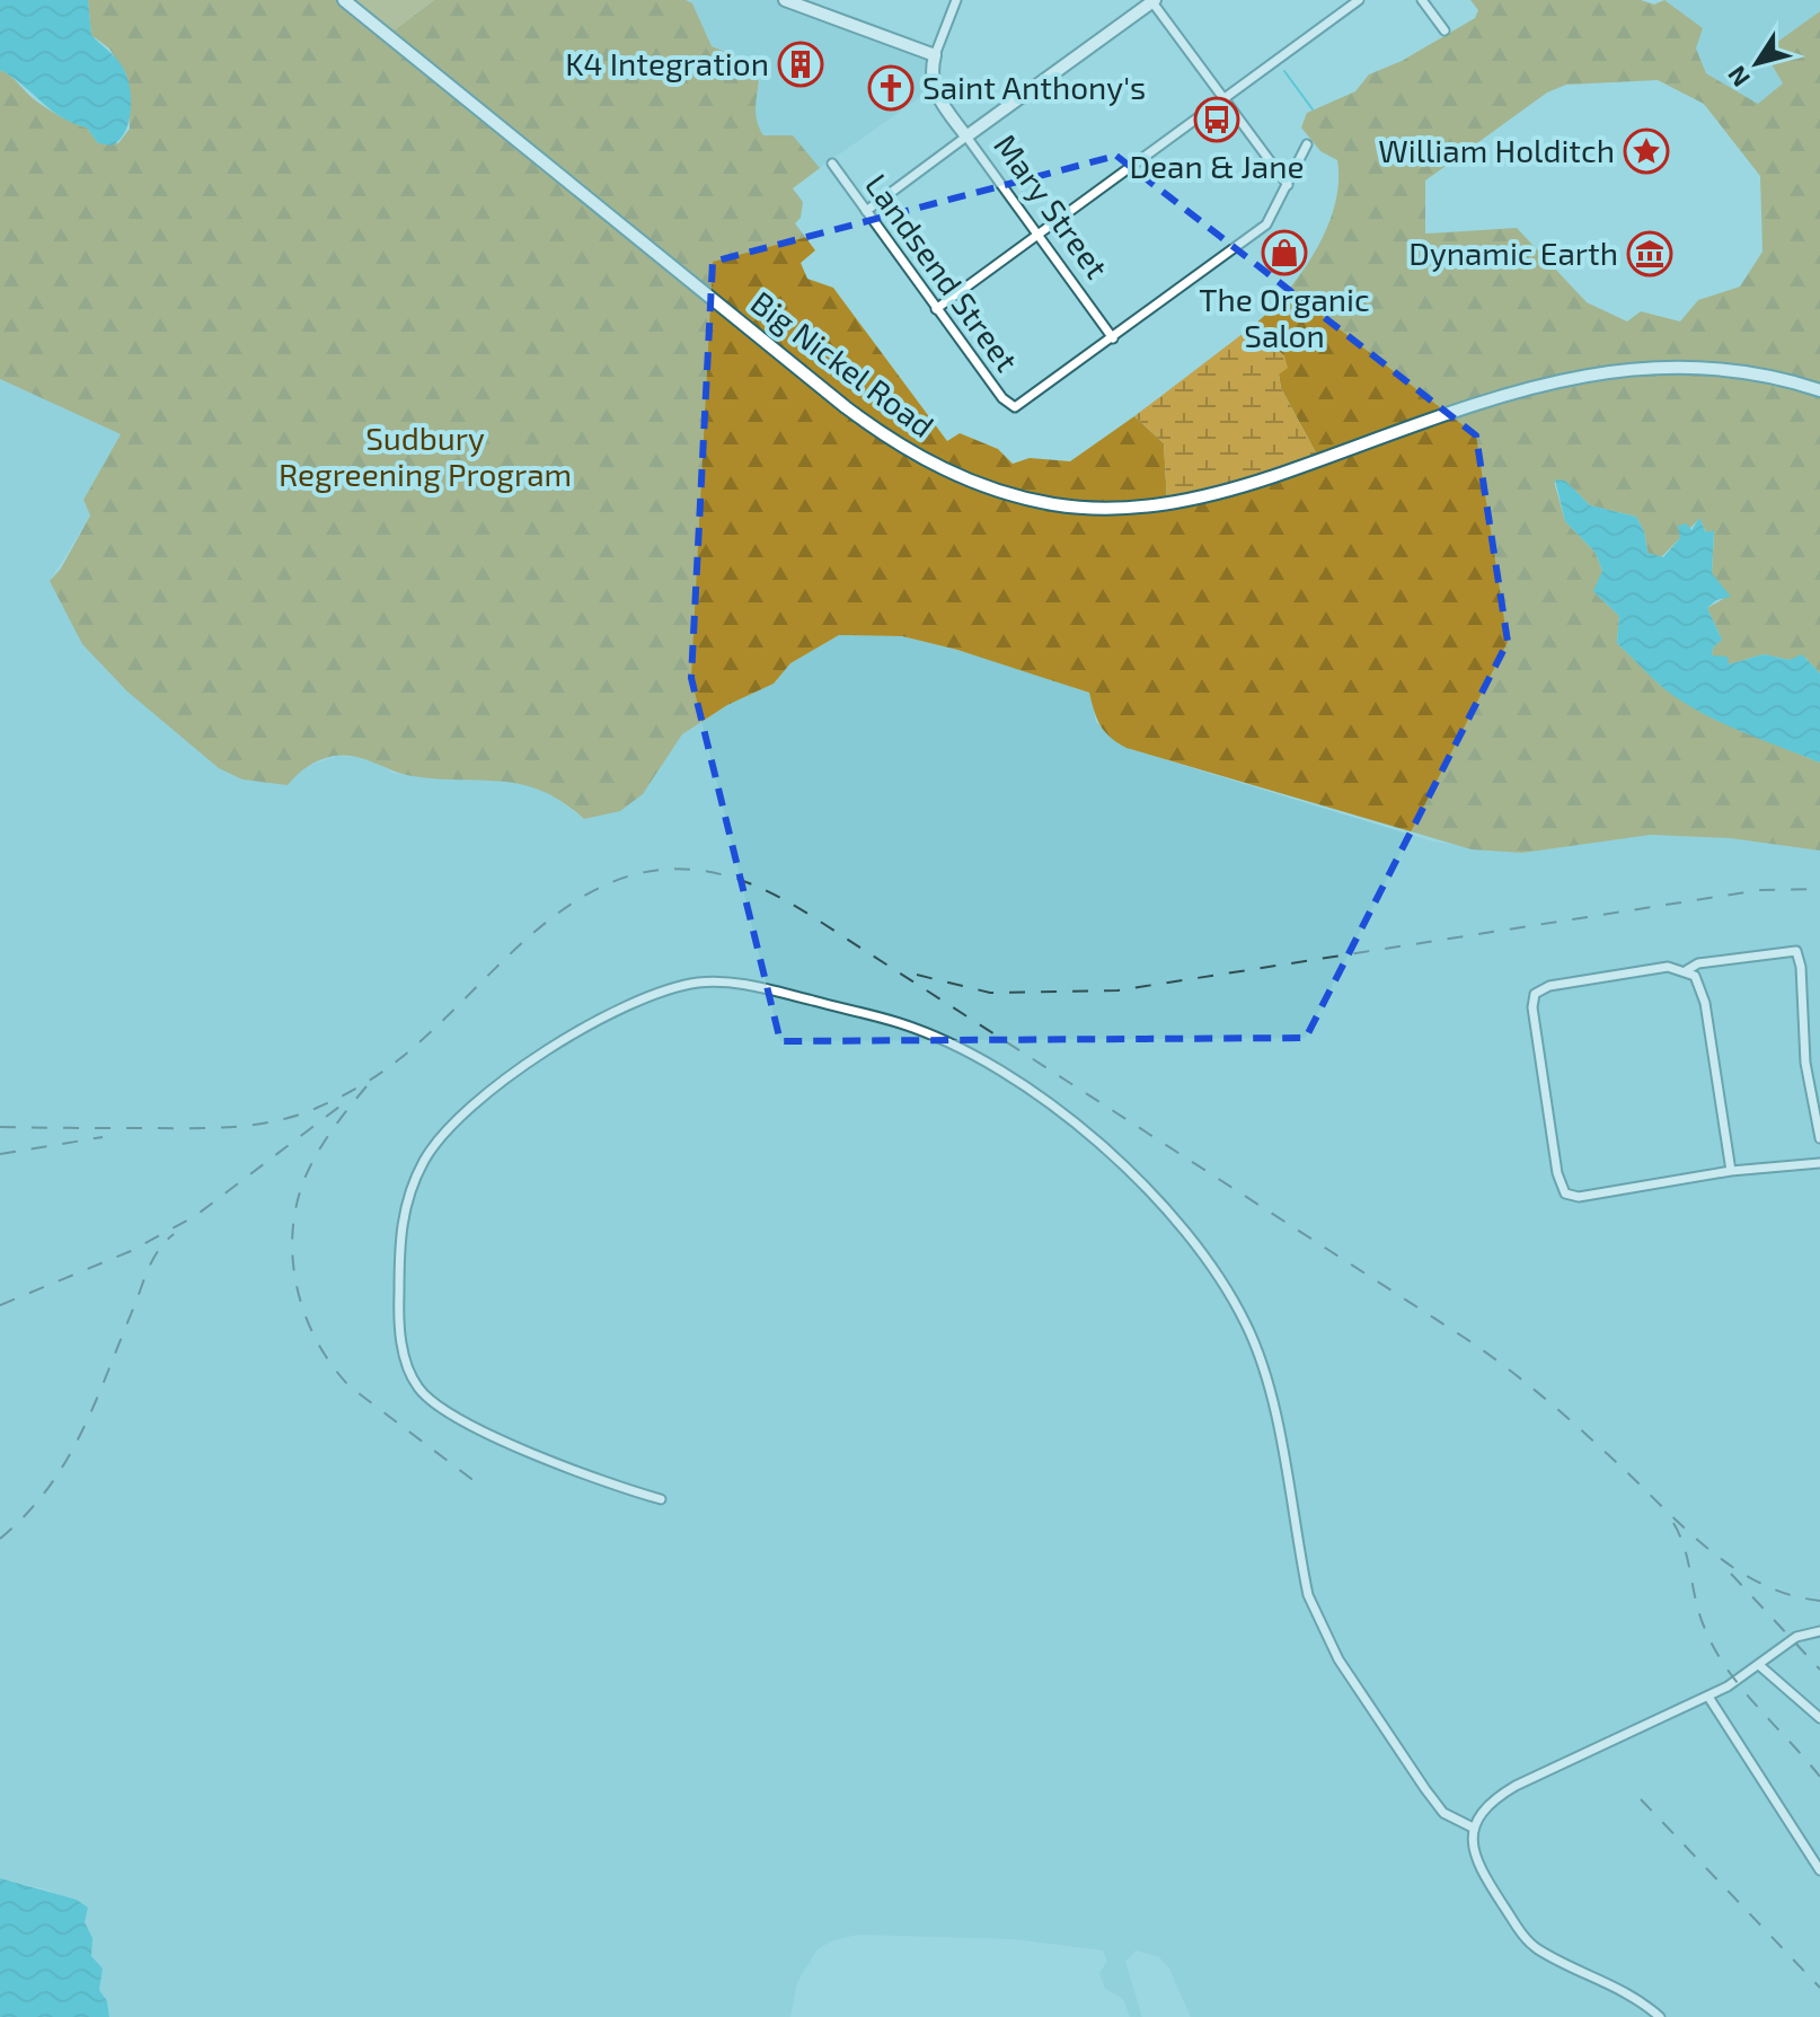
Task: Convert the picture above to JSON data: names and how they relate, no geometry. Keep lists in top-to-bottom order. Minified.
{"streets":{"main road":["Mary Street","Big Nickel Road"],"street":["Landsend Street"]},"crossings":[["Mary Street","Landsend Street"]],"parks":["Sudbury Regreening Program"],"places":{"building":["K4 Integration"],"church":["Saint Anthony's"],"bus stop":["Dean & Jane"],"place":["William Holditch"],"shop":["The Organic Salon"],"museum":["Dynamic Earth"]},"north":"bottom left"}
